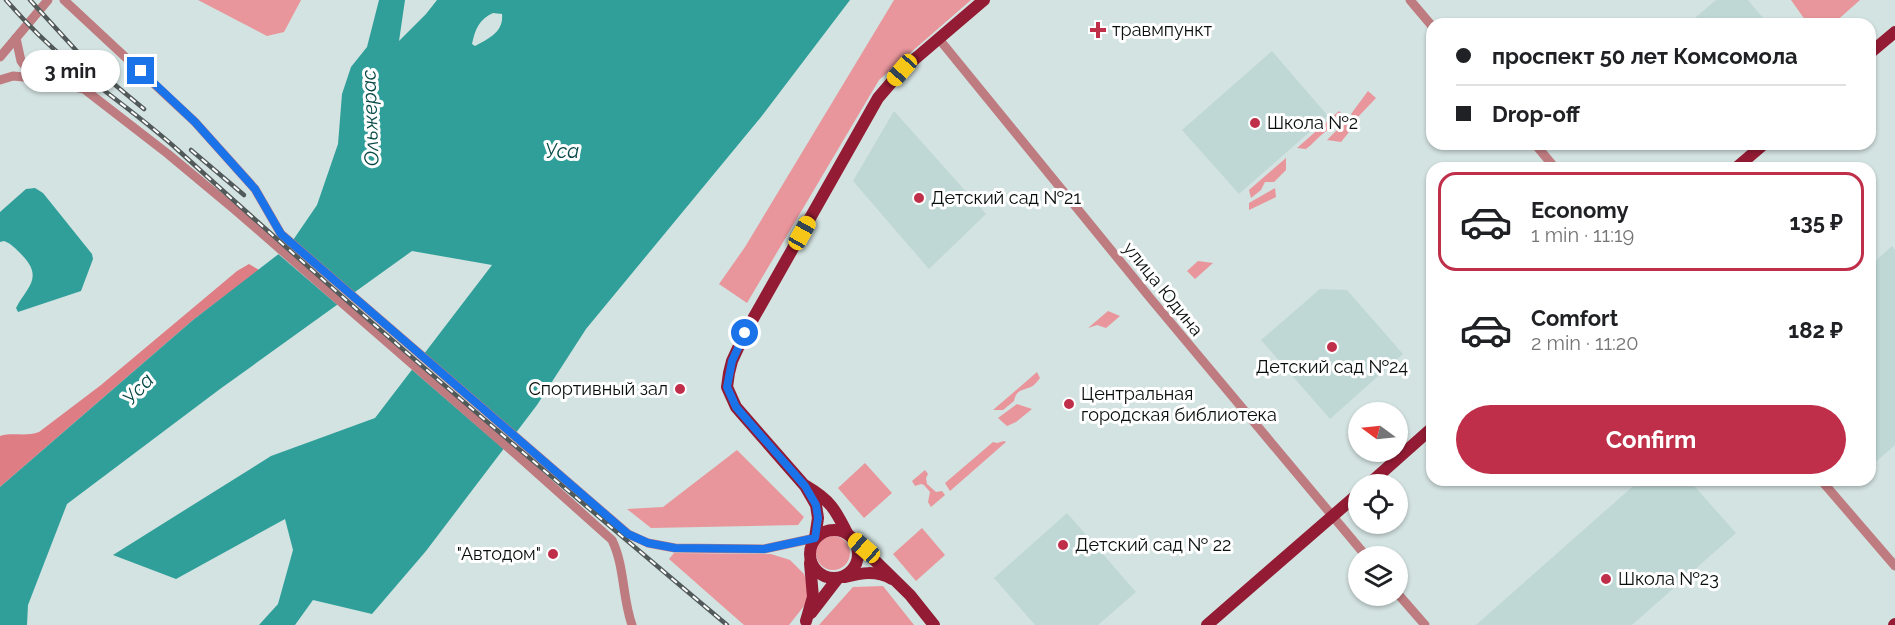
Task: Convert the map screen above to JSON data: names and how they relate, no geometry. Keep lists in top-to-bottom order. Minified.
{"streets":{"street":["улица Юдина"]},"water":["Ольжерас","Уса"],"places":{"health":["травмпункт"],"other":["Школа №2","Детский сад №21","Детский сад №24","Спортивный зал","Центральная городская библиотека","Детский сад № 22","\"Автодом\"","Школа №23"]},"north":"left","page":{"banner":["проспект 50 лет Комсомола","Drop-off"],"bubble":"3 min","list":[{"name":"Economy","note":"1 min · 11:19","value":"135 ₽"},{"name":"Comfort","note":"2 min · 11:20","value":"182 ₽"}],"buttons":"Confirm"}}
